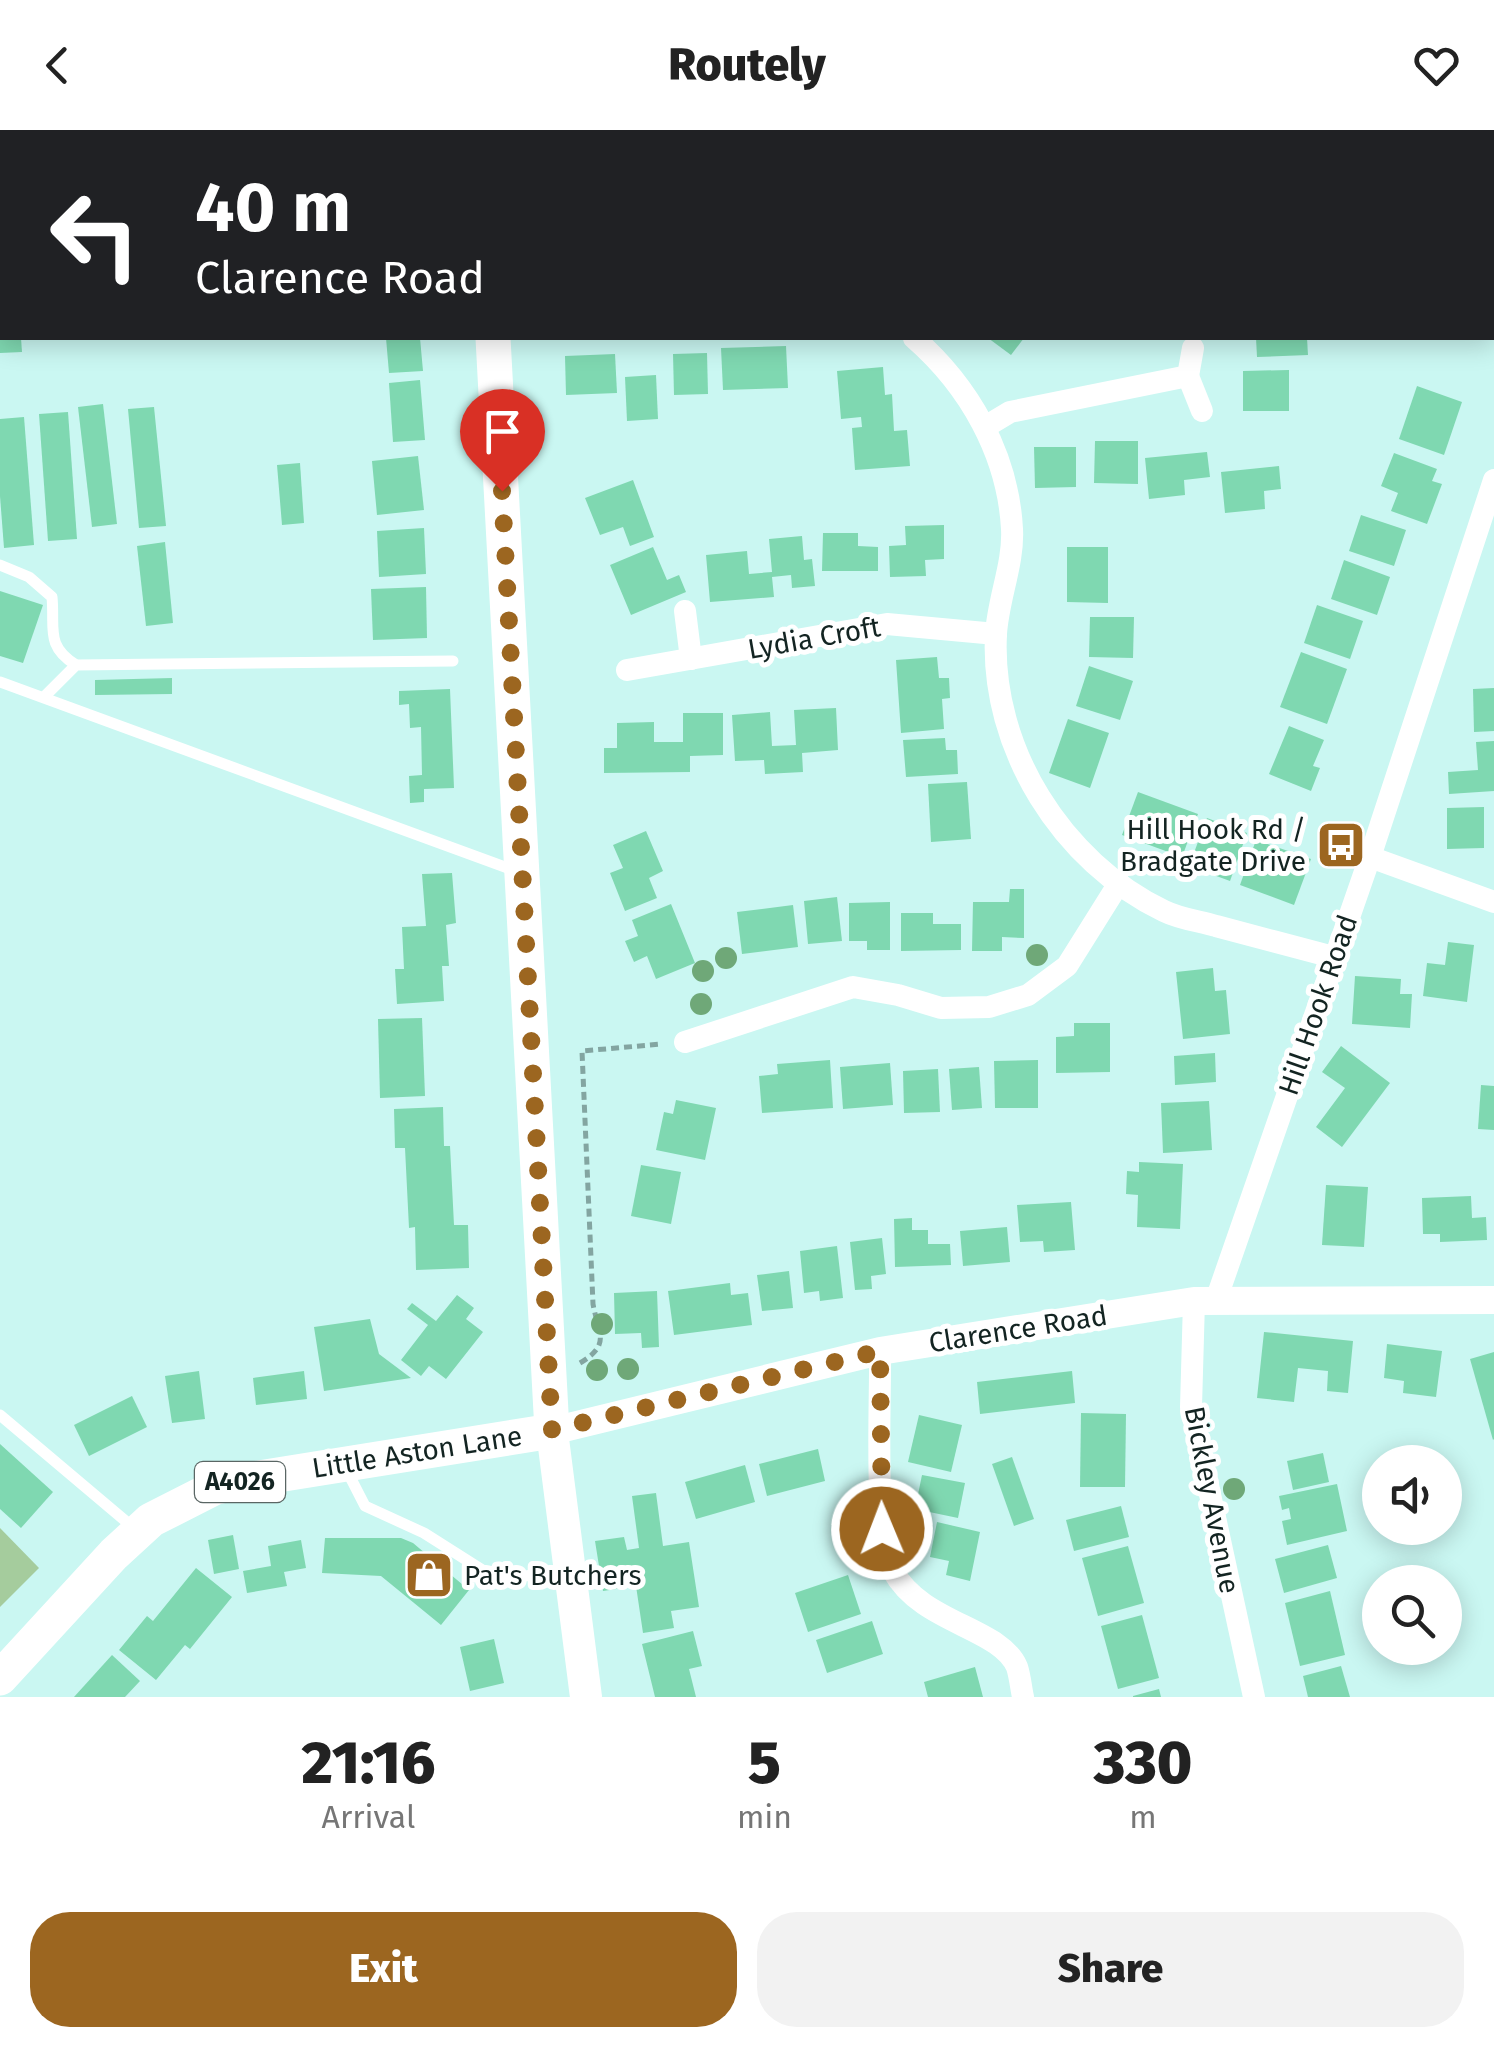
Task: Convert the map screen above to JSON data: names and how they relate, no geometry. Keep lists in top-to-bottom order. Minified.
{"streets":{"main road":["Little Aston Lane","A4026"],"street":["Lydia Croft","Hill Hook Road","Clarence Road","Bickley Avenue"]},"crossings":[["Hill Hook Road","Clarence Road"],["Hill Hook Road","Bickley Avenue"],["Clarence Road","Little Aston Lane"],["Clarence Road","Bickley Avenue"]],"places":{"bus stop":["Hill Hook Rd / Bradgate Drive"],"shop":["Pat's Butchers"]},"page":{"header":"Routely","turn":["40 m","Clarence Road"],"eta":["21:16","Arrival","5","min","330","m"],"buttons":["Exit","Share"]}}
